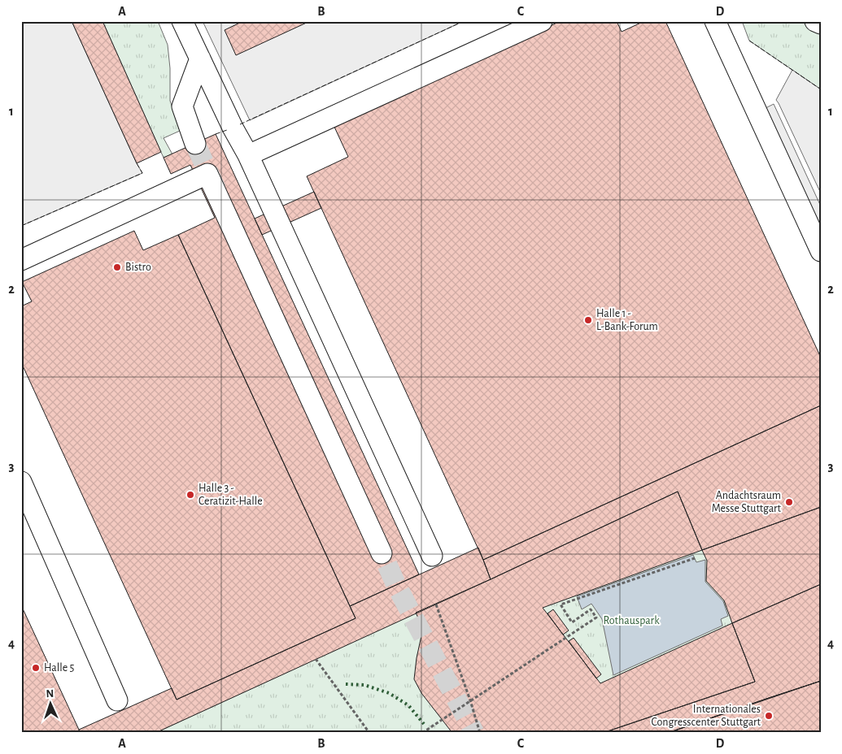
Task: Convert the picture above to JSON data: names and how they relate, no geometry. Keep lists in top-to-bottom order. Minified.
{"parks":["Rothauspark"],"places":["Bistro","Halle 1 - L-Bank-Forum","Halle 3 - Ceratizit-Halle","Andachtsraum Messe Stuttgart","Halle 5","Internationales Congresscenter Stuttgart"],"north":"top","grid":{"columns":["A","B","C","D"],"rows":["1","2","3","4"]}}
